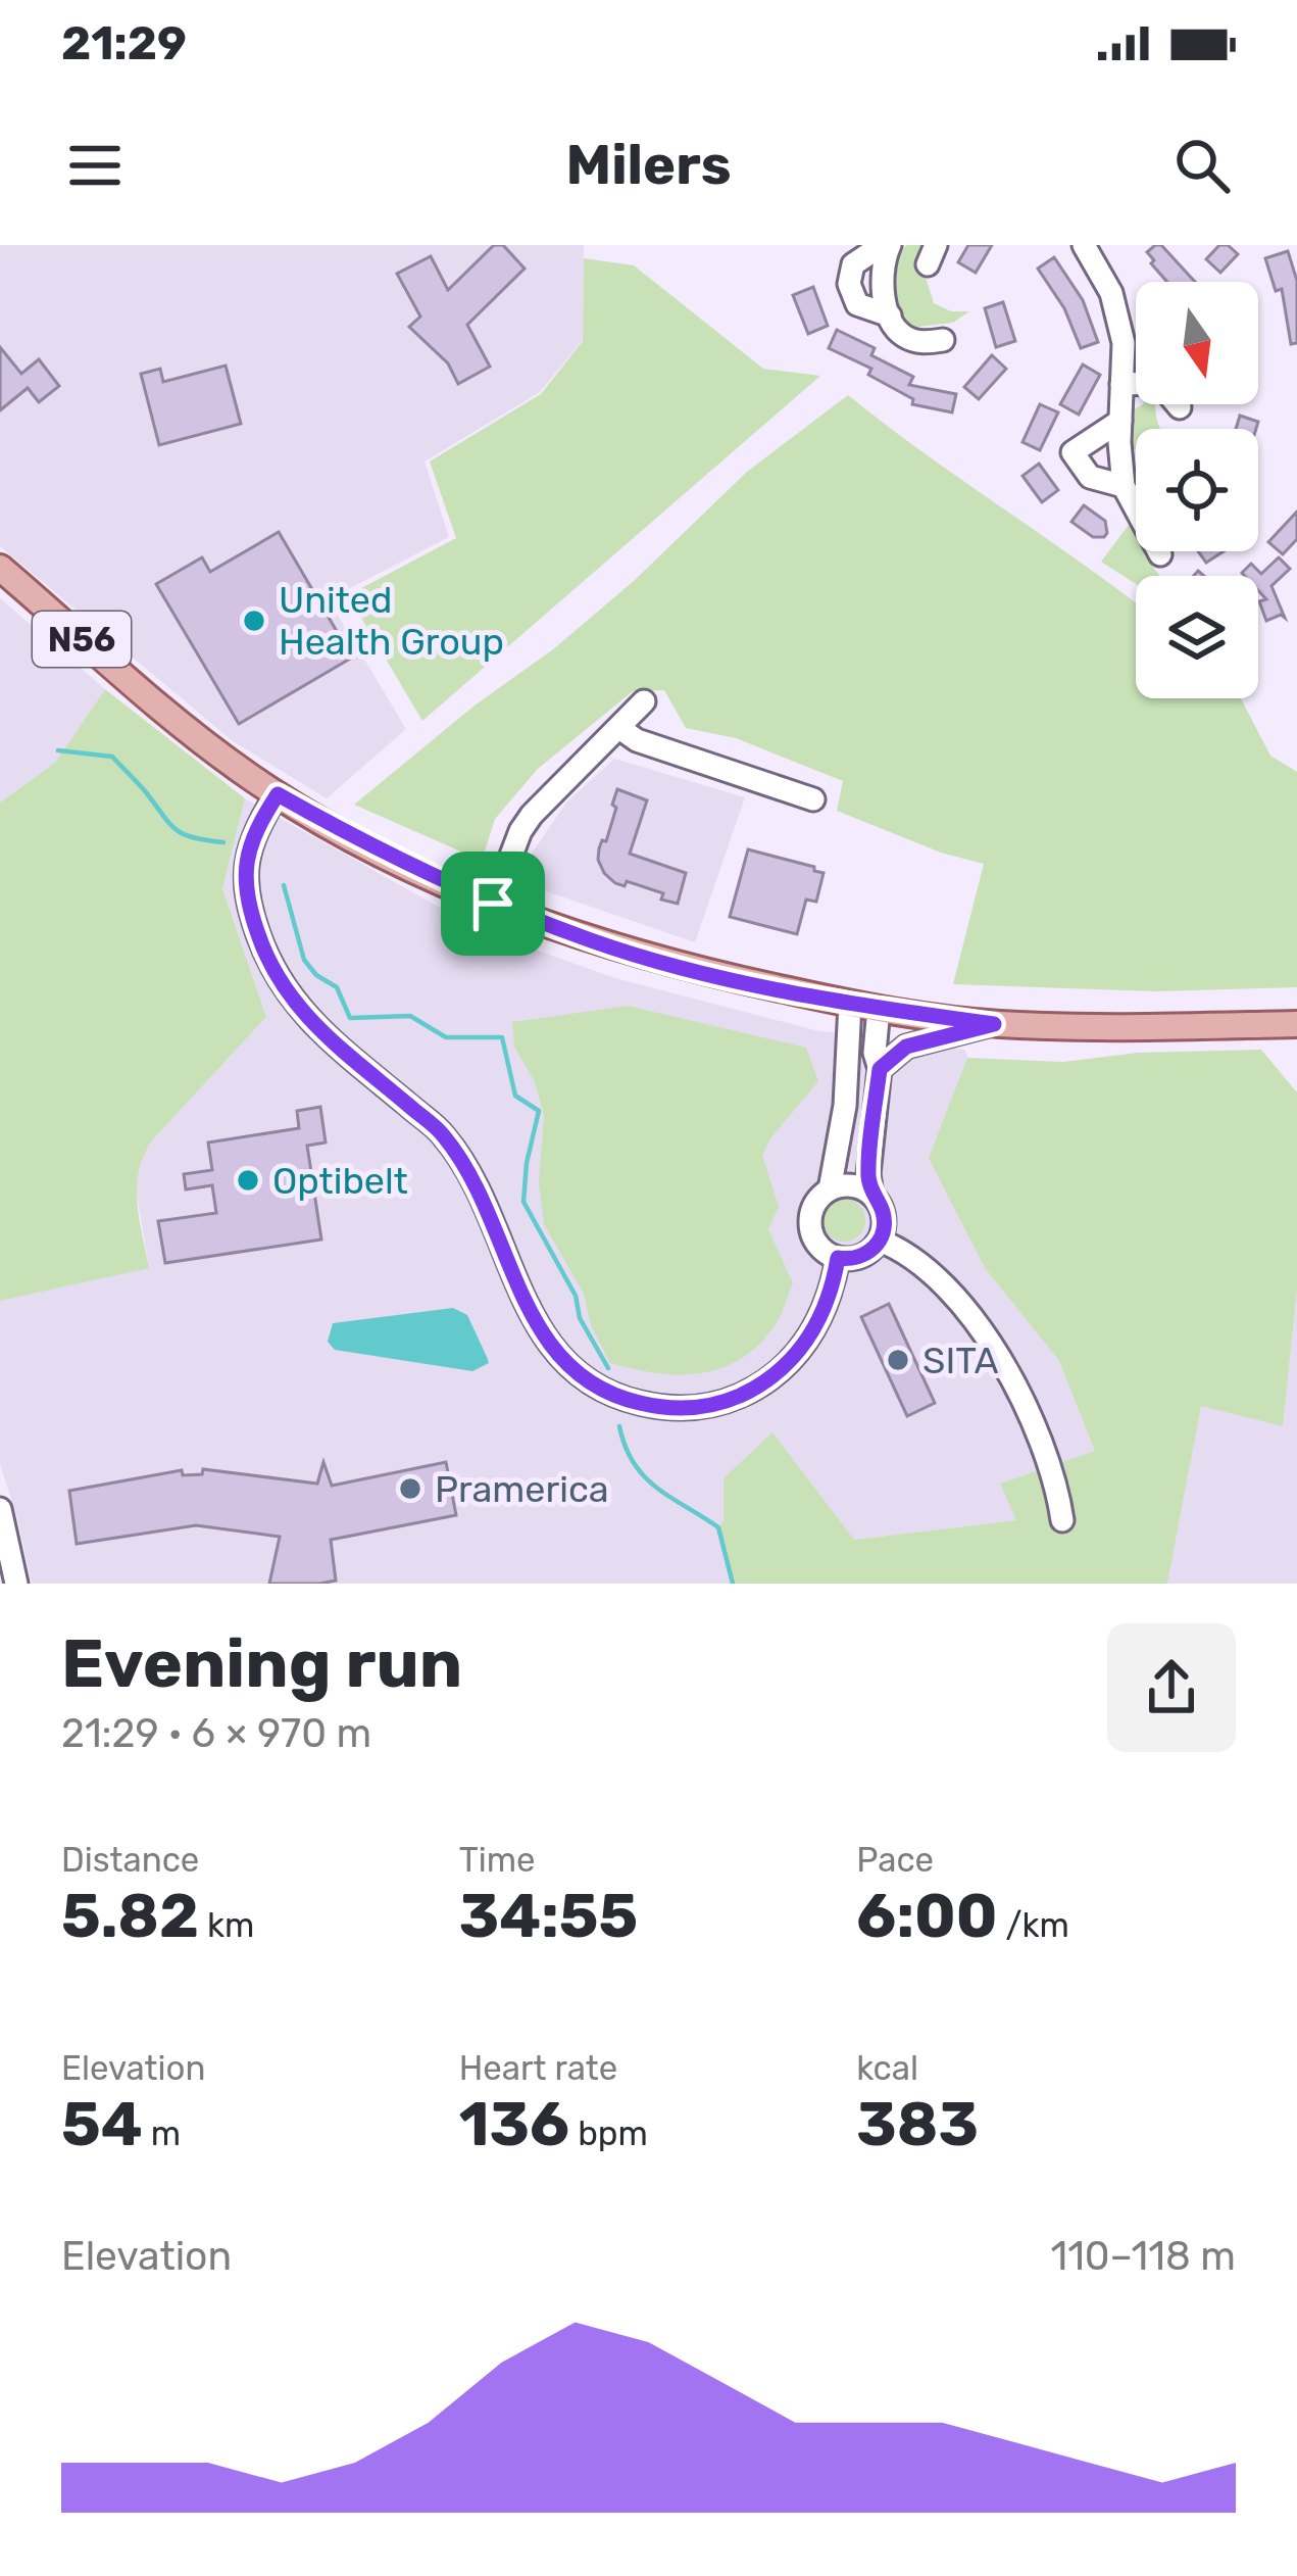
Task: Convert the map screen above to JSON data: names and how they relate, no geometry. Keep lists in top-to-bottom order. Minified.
{"streets":{"main road":["N56"]},"places":["United Health Group","Optibelt","SITA","Pramerica"],"north":"bottom","page":{"status":"21:29","header":"Milers","heading":["Evening run","21:29 · 6 × 970 m"],"stats":[["Distance","5.82 km"],["Time","34:55"],["Pace","6:00 /km"],["Elevation","54 m"],["Heart rate","136 bpm"],["kcal","383"]],"chart":["Elevation","110–118 m"]}}
